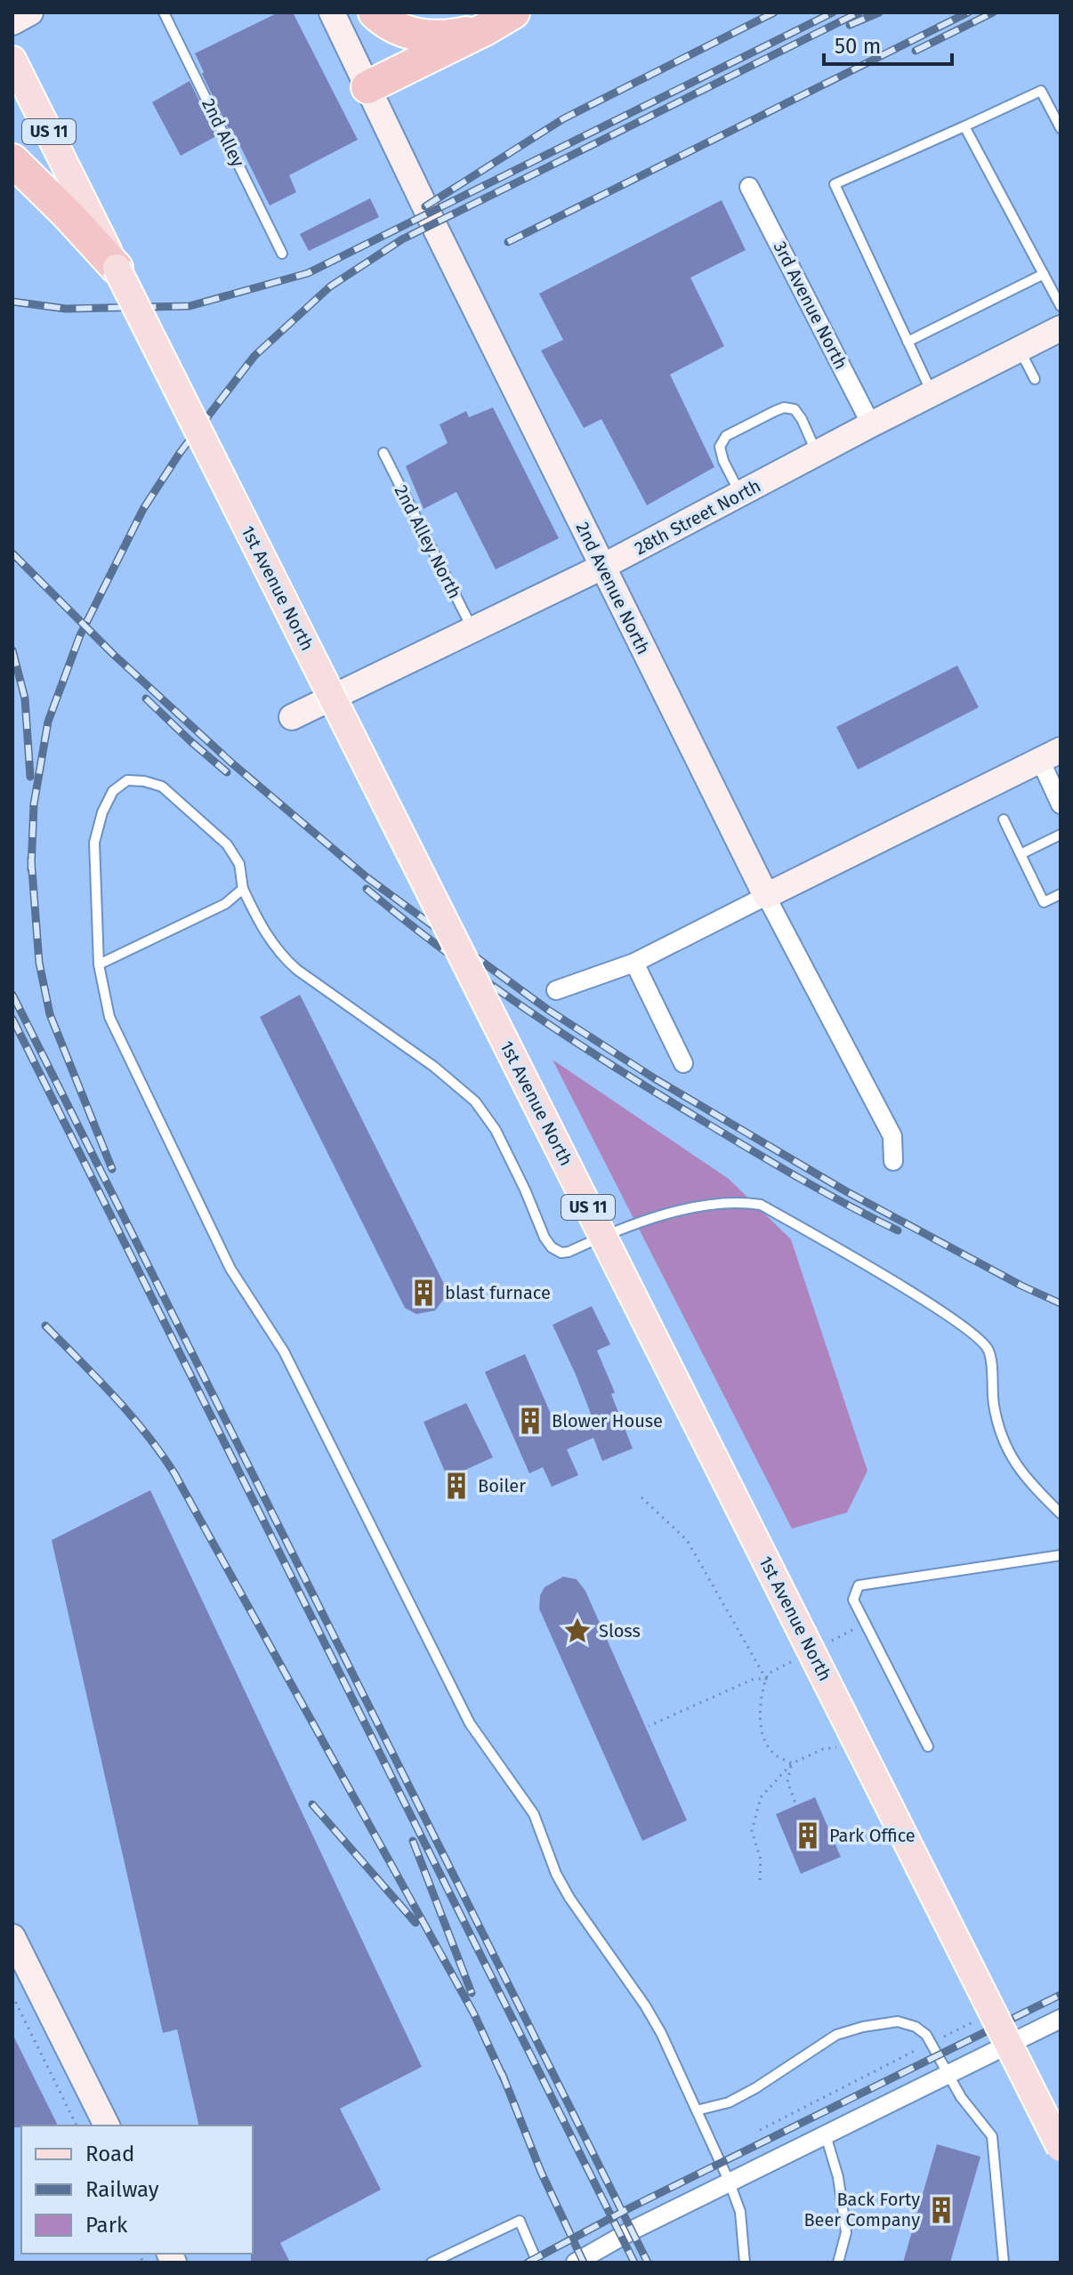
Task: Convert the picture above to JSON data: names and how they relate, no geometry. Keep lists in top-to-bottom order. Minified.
{"streets":{"main road":["US 11","1st Avenue North"],"street":["3rd Avenue North","28th Street North","2nd Avenue North"],"lane":["2nd Alley","2nd Alley North"]},"crossings":[["3rd Avenue North","28th Street North"],["28th Street North","2nd Alley North"],["28th Street North","2nd Avenue North"]],"places":{"building":["blast furnace","Blower House","Boiler","Park Office","Back Forty Beer Company"],"place":["Sloss"]},"legend":["Road","Railway","Park"],"scale_bar":"50 m"}
